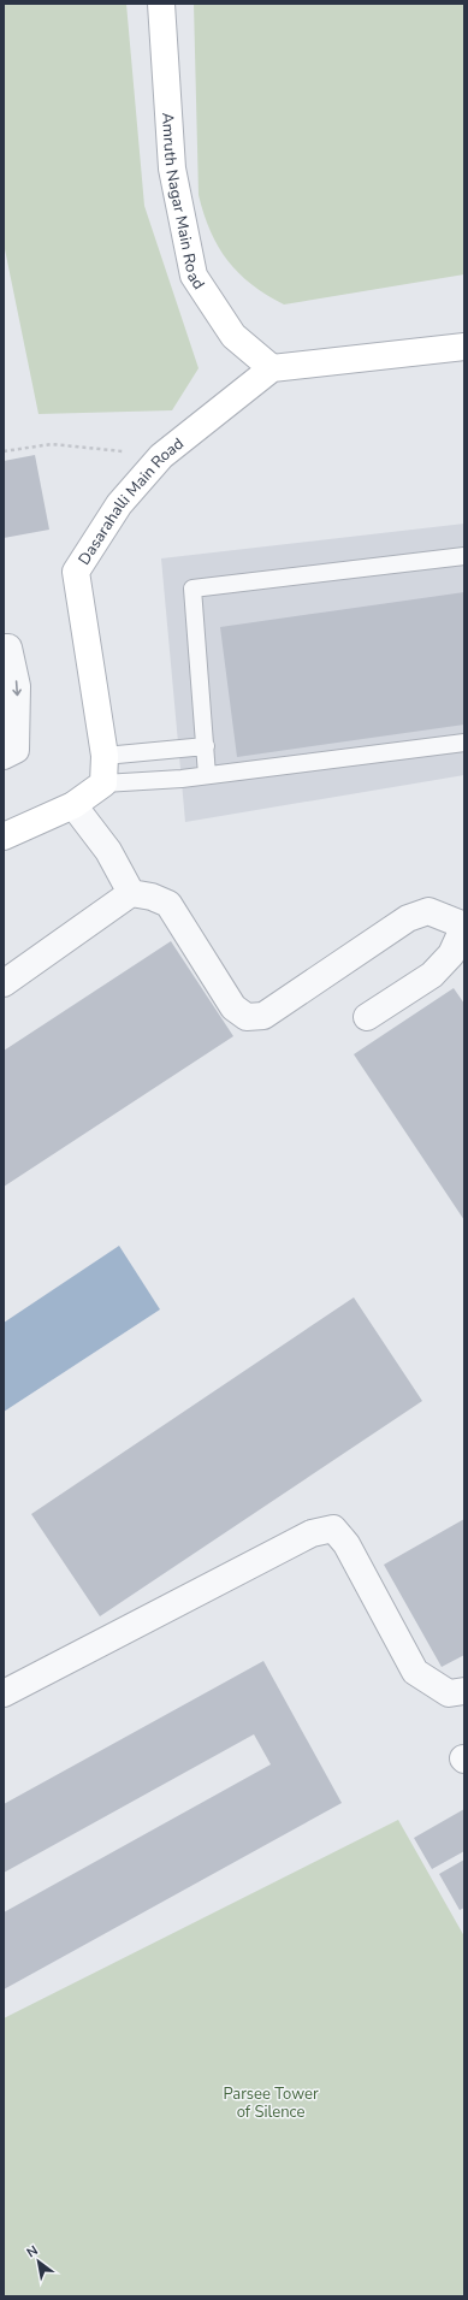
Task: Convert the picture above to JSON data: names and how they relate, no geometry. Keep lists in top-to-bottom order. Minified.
{"streets":{"street":["Amruth Nagar Main Road","Dasarahalli Main Road"]},"crossings":[["Amruth Nagar Main Road","Dasarahalli Main Road"]],"parks":["Parsee Tower of Silence"],"north":"top left"}
